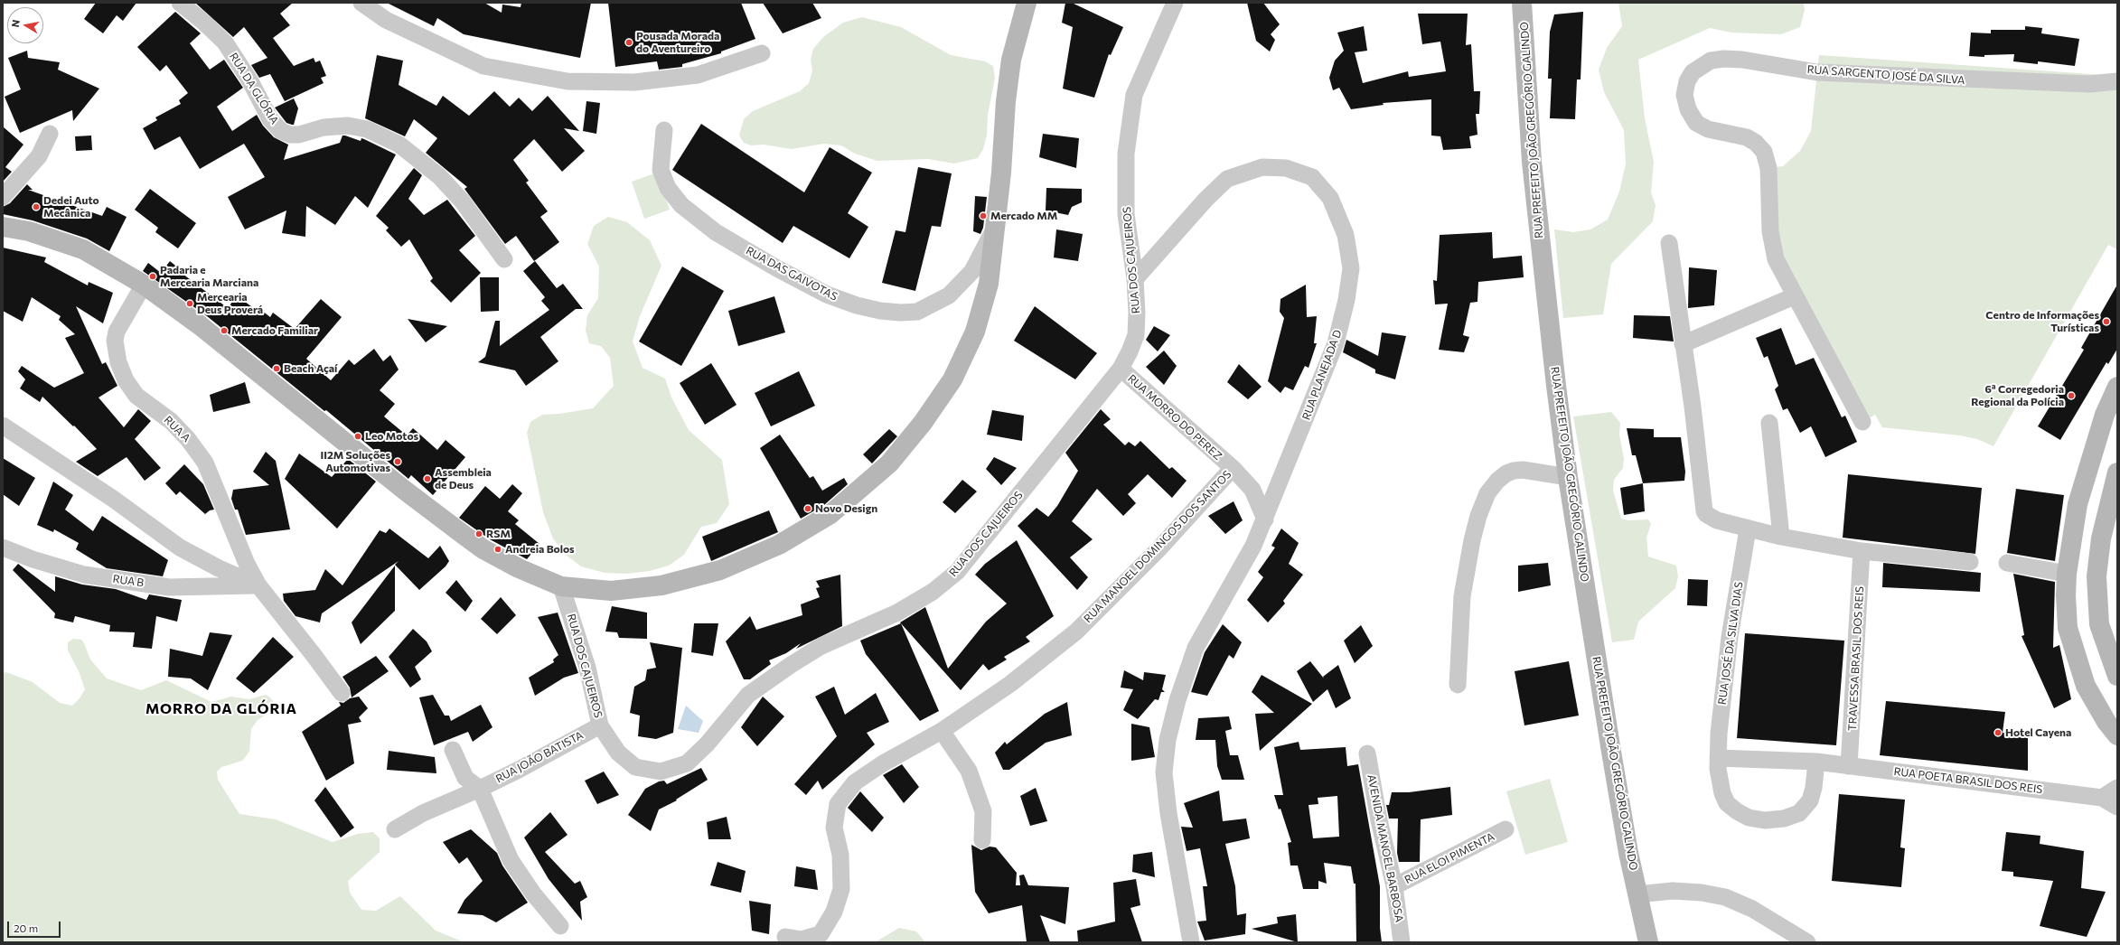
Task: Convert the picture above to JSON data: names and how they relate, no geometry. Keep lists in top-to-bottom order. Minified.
{"streets":{"main road":["RUA PREFEITO JOÃO GREGÓRIO GALINDO"],"street":["RUA SARGENTO JOSÉ DA SILVA","RUA DA GLÓRIA","RUA DOS CAJUEIROS","RUA DAS GAIVOTAS","RUA PLANEJADA D","RUA MORRO DO PEREZ","RUA A","RUA MANOEL DOMINGOS DOS SANTOS","RUA B","RUA JOSÉ DA SILVA DIAS","TRAVESSA BRASIL DOS REIS","RUA JOÃO BATISTA","RUA POETA BRASIL DOS REIS","AVENIDA MANOEL BARBOSA","RUA ELOI PIMENTA"]},"crossings":[["RUA DOS CAJUEIROS","RUA PLANEJADA D"],["RUA DOS CAJUEIROS","RUA MORRO DO PEREZ"],["RUA DOS CAJUEIROS","RUA JOÃO BATISTA"],["RUA PLANEJADA D","RUA MORRO DO PEREZ"],["RUA MORRO DO PEREZ","RUA MANOEL DOMINGOS DOS SANTOS"],["RUA A","RUA B"],["RUA JOSÉ DA SILVA DIAS","RUA POETA BRASIL DOS REIS"],["TRAVESSA BRASIL DOS REIS","RUA POETA BRASIL DOS REIS"],["AVENIDA MANOEL BARBOSA","RUA ELOI PIMENTA"]],"districts":["MORRO DA GLÓRIA"],"places":["Pousada Morada do Aventureiro","Dedei Auto Mecânica","Mercado MM","Padaria e Mercearia Marciana","Mercearia Deus Proverá","Centro de Informações Turísticas","Mercado Familiar","Beach Açaí","6ª Corregedoria Regional da Polícia","Leo Motos","II2M Soluções Automotivas","Assembleia de Deus","Novo Design","RSM","Andreia Bolos","Hotel Cayena"],"scale_bar":"20 m","north":"left"}
